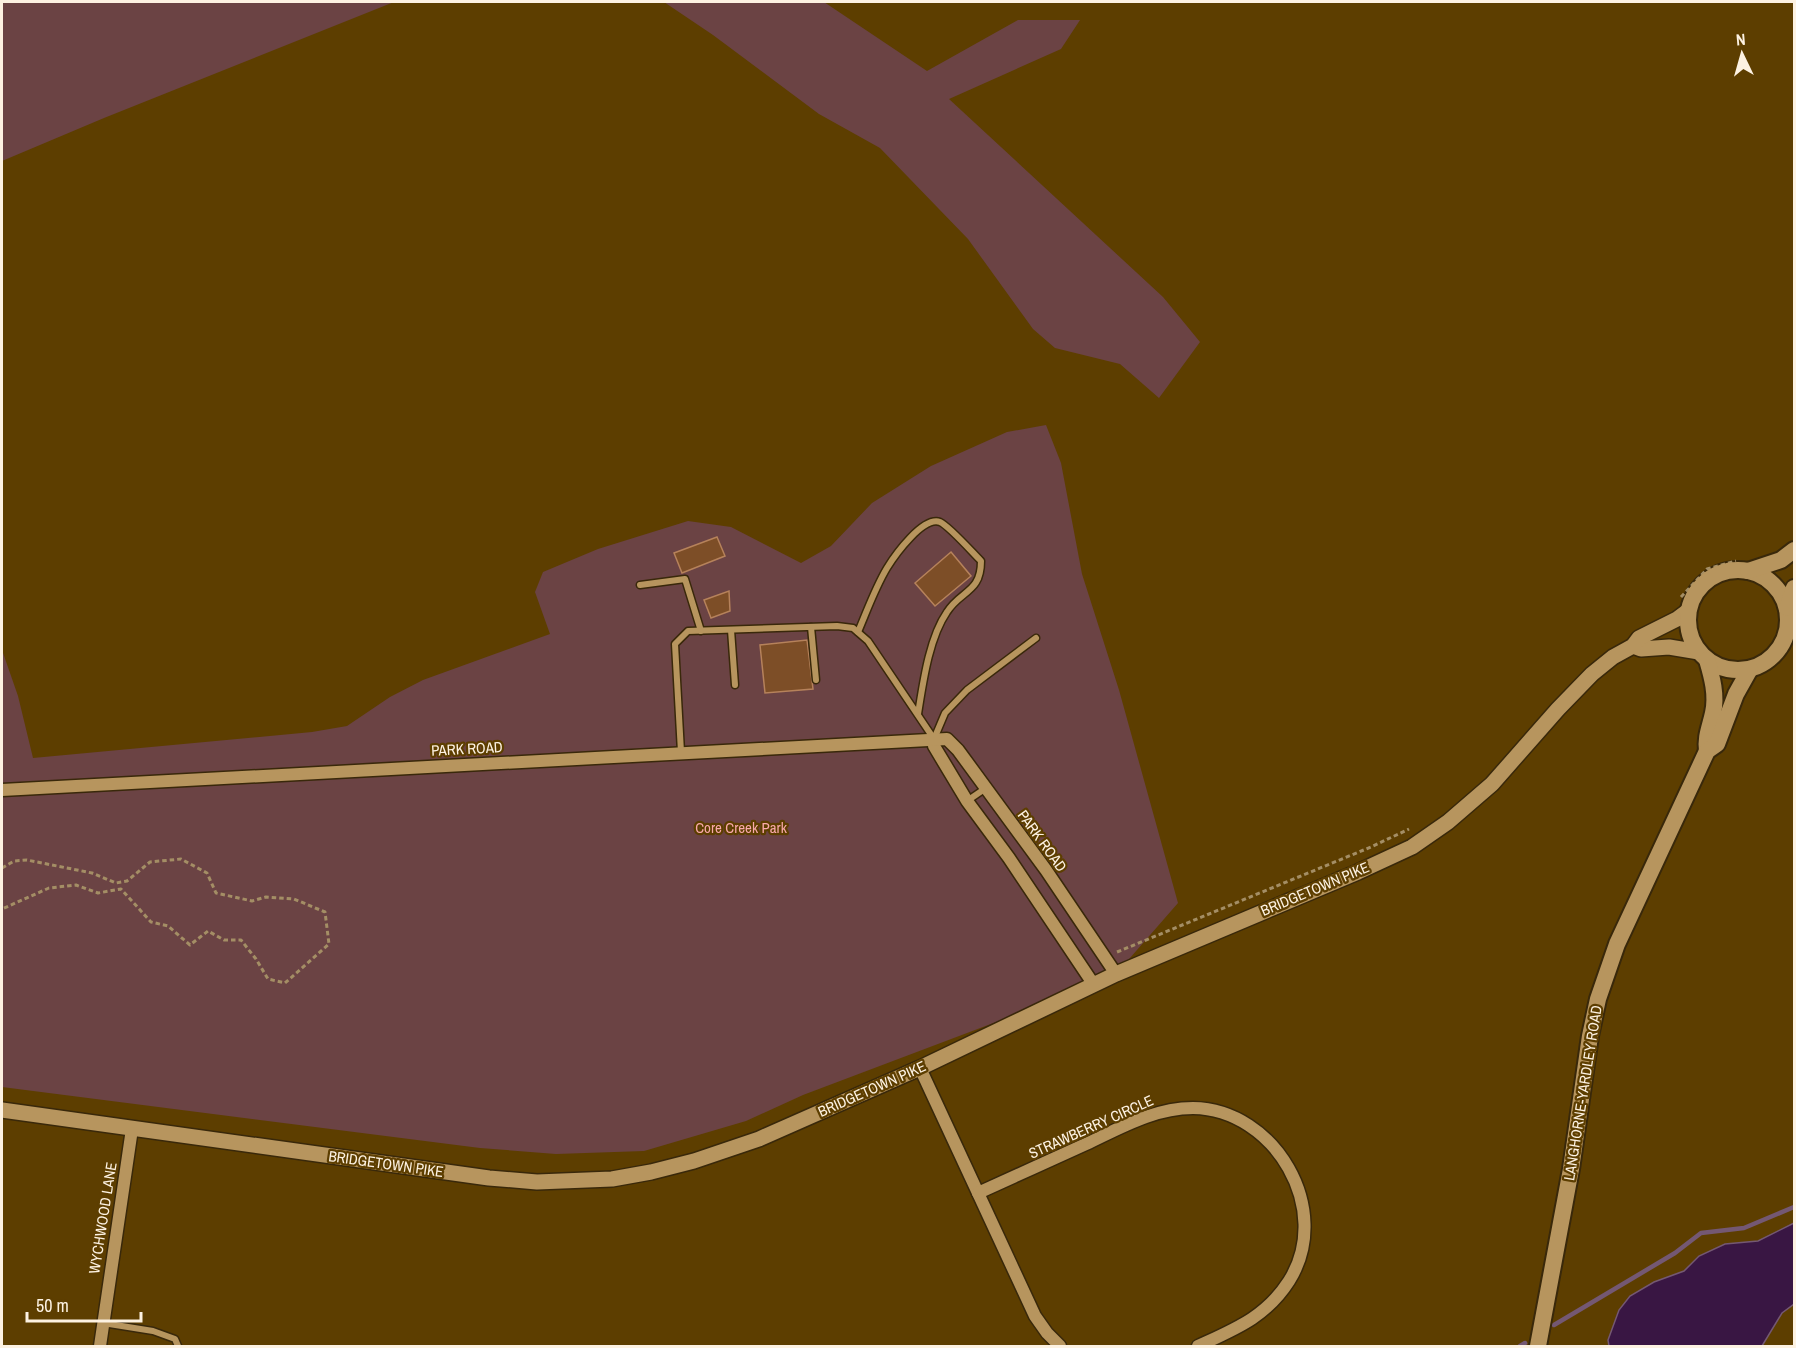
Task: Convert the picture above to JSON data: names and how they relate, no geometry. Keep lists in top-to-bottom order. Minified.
{"streets":{"main road":["LANGHORNE-YARDLEY ROAD"],"street":["PARK ROAD","BRIDGETOWN PIKE","STRAWBERRY CIRCLE","WYCHWOOD LANE"]},"crossings":[["PARK ROAD","BRIDGETOWN PIKE"],["BRIDGETOWN PIKE","LANGHORNE-YARDLEY ROAD"],["BRIDGETOWN PIKE","WYCHWOOD LANE"]],"parks":["Core Creek Park"],"scale_bar":"50 m","north":"top"}
